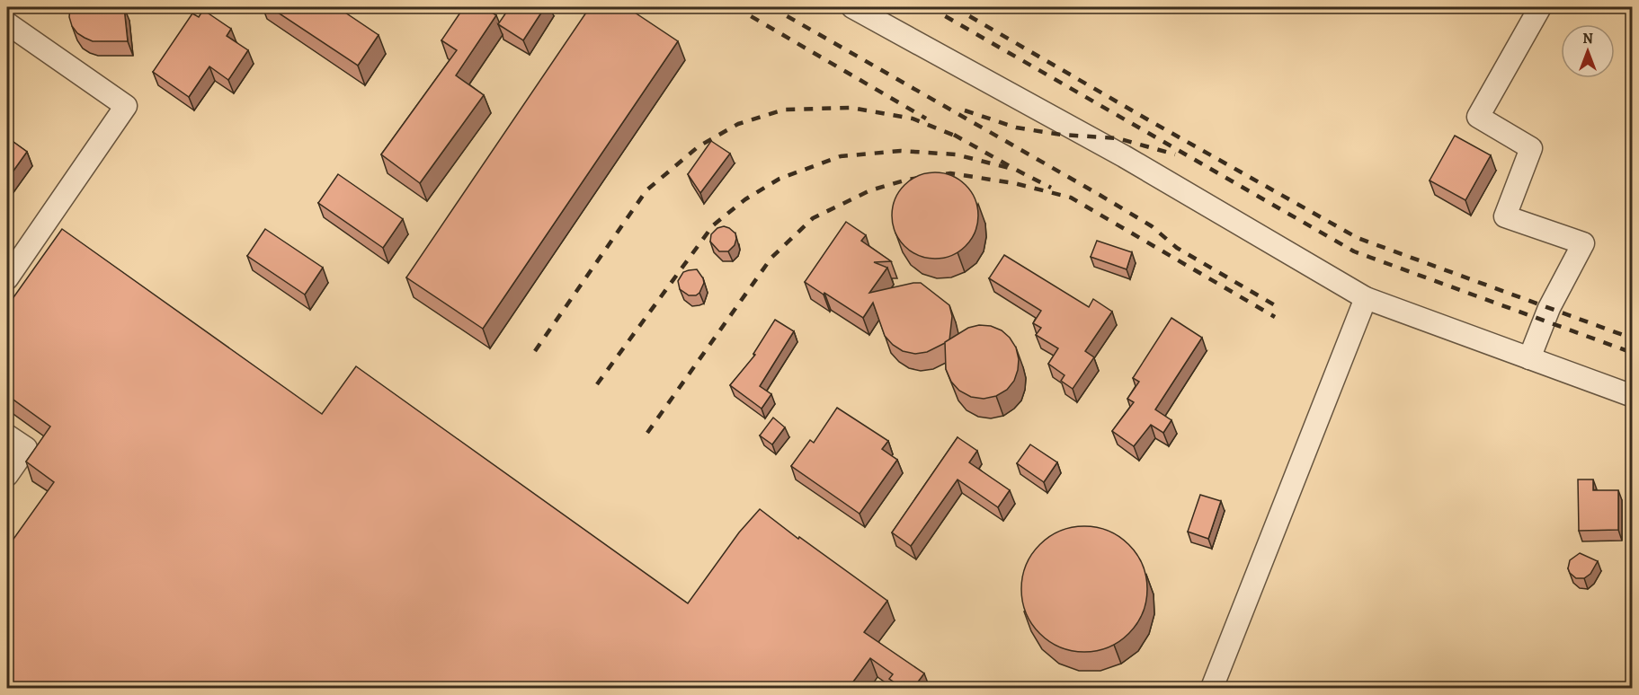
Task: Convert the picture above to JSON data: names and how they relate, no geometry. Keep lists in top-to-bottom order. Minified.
{"north":"top"}
